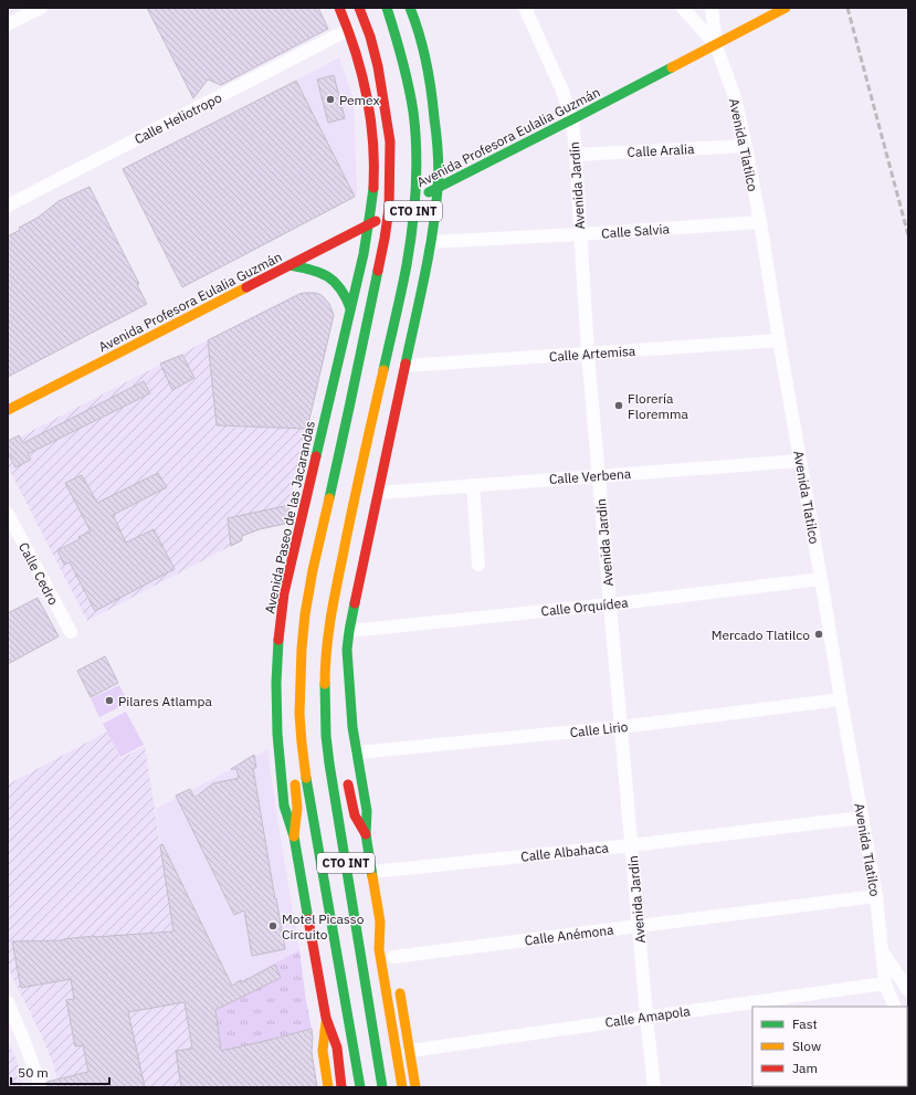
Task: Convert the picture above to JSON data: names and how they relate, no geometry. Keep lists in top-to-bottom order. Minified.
{"streets":{"main road":["Avenida Profesora Eulalia Guzmán","CTO INT","Avenida Paseo de las Jacarandas"],"street":["Calle Heliotropo","Avenida Tlatilco","Calle Aralia","Avenida Jardín","Calle Salvia","Calle Artemisa","Calle Verbena","Calle Cedro","Calle Orquídea","Calle Lirio","Calle Albahaca","Calle Anémona","Calle Amapola"]},"crossings":[["Calle Heliotropo","Avenida Paseo de las Jacarandas"],["Avenida Profesora Eulalia Guzmán","Avenida Tlatilco"],["Avenida Profesora Eulalia Guzmán","Avenida Jardín"],["Avenida Profesora Eulalia Guzmán","CTO INT"],["Avenida Profesora Eulalia Guzmán","Avenida Paseo de las Jacarandas"],["Avenida Tlatilco","Calle Aralia"],["Avenida Tlatilco","Calle Salvia"],["Avenida Tlatilco","Calle Artemisa"],["Avenida Tlatilco","Calle Verbena"],["Avenida Tlatilco","Calle Orquídea"],["Avenida Tlatilco","Calle Lirio"],["Avenida Tlatilco","Calle Albahaca"],["Avenida Tlatilco","Calle Anémona"],["Avenida Tlatilco","Calle Amapola"],["Calle Aralia","Avenida Jardín"],["Avenida Jardín","Calle Salvia"],["Avenida Jardín","Calle Artemisa"],["Avenida Jardín","Calle Verbena"],["Avenida Jardín","Calle Orquídea"],["Avenida Jardín","Calle Lirio"],["Avenida Jardín","Calle Albahaca"],["Avenida Jardín","Calle Anémona"],["Avenida Jardín","Calle Amapola"],["CTO INT","Calle Salvia"],["CTO INT","Calle Artemisa"],["CTO INT","Calle Verbena"],["CTO INT","Calle Orquídea"],["CTO INT","Calle Lirio"],["CTO INT","Calle Albahaca"]],"places":["Pemex","Florería Floremma","Mercado Tlatilco","Pilares Atlampa","Motel Picasso Circuito"],"legend":["Fast","Slow","Jam"],"scale_bar":"50 m"}
